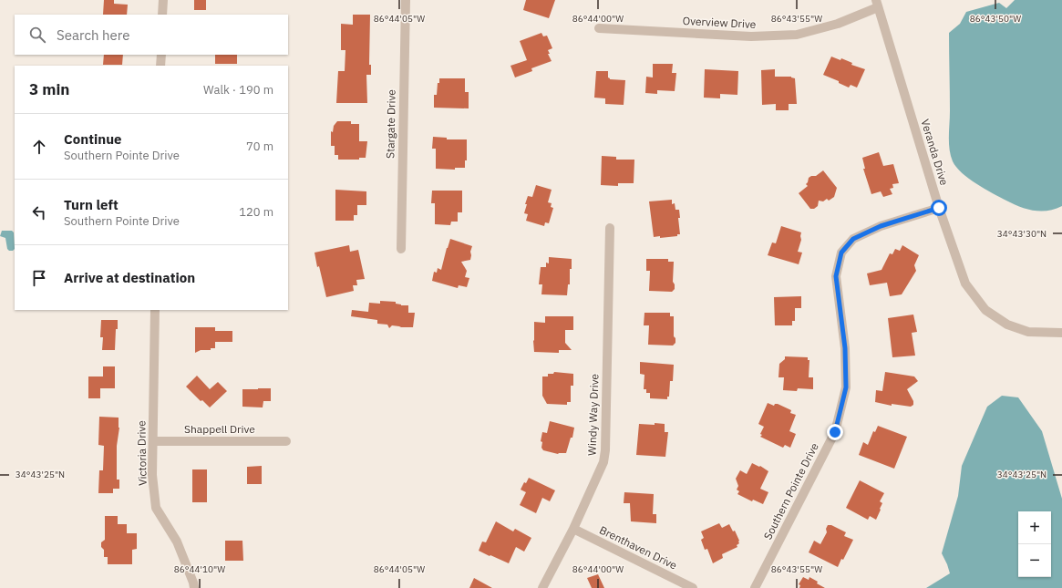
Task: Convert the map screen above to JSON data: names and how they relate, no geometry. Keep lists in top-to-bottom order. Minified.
{"streets":{"street":["Overview Drive","Stargate Drive","Veranda Drive","Windy Way Drive","Shappell Drive","Victoria Drive","Southern Pointe Drive","Brenthaven Drive"]},"crossings":[["Overview Drive","Veranda Drive"],["Veranda Drive","Southern Pointe Drive"],["Windy Way Drive","Brenthaven Drive"],["Shappell Drive","Victoria Drive"]],"page":{"search":"Search here","heading":["3 min","Walk · 190 m"],"list":[["Continue","Southern Pointe Drive","70 m"],["Turn left","Southern Pointe Drive","120 m"],"Arrive at destination"],"map_buttons":["+","−"]},"coordinates":["86°44'05\"W","86°44'00\"W","86°43'55\"W","86°43'50\"W","34°43'30\"N","34°43'25\"N","86°44'10\"W"]}
